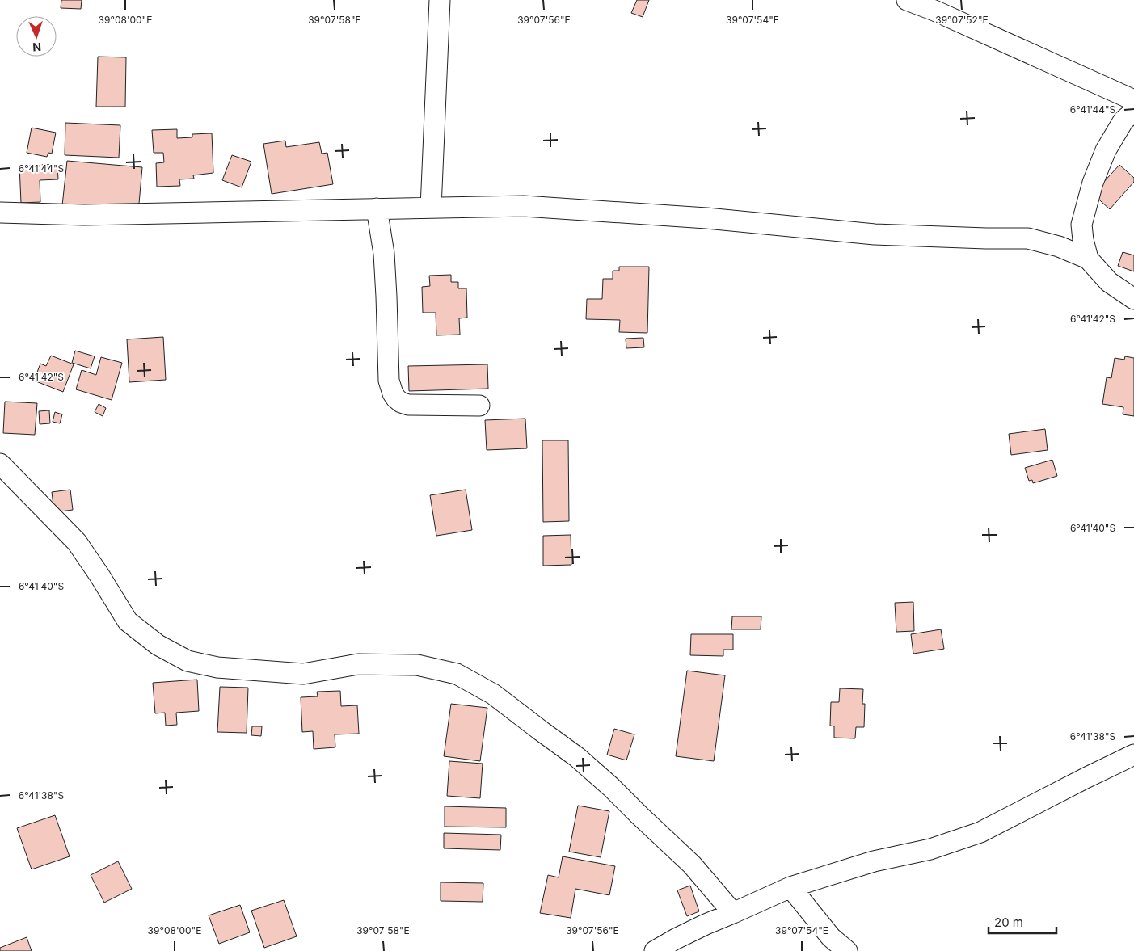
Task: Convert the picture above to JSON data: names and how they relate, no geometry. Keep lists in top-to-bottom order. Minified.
{"scale_bar":"20 m","north":"bottom","coordinates":["39°08'00\"E","39°07'58\"E","39°07'56\"E","39°07'54\"E","39°07'52\"E","6°41'44\"S","6°41'42\"S","6°41'40\"S","6°41'38\"S"]}
